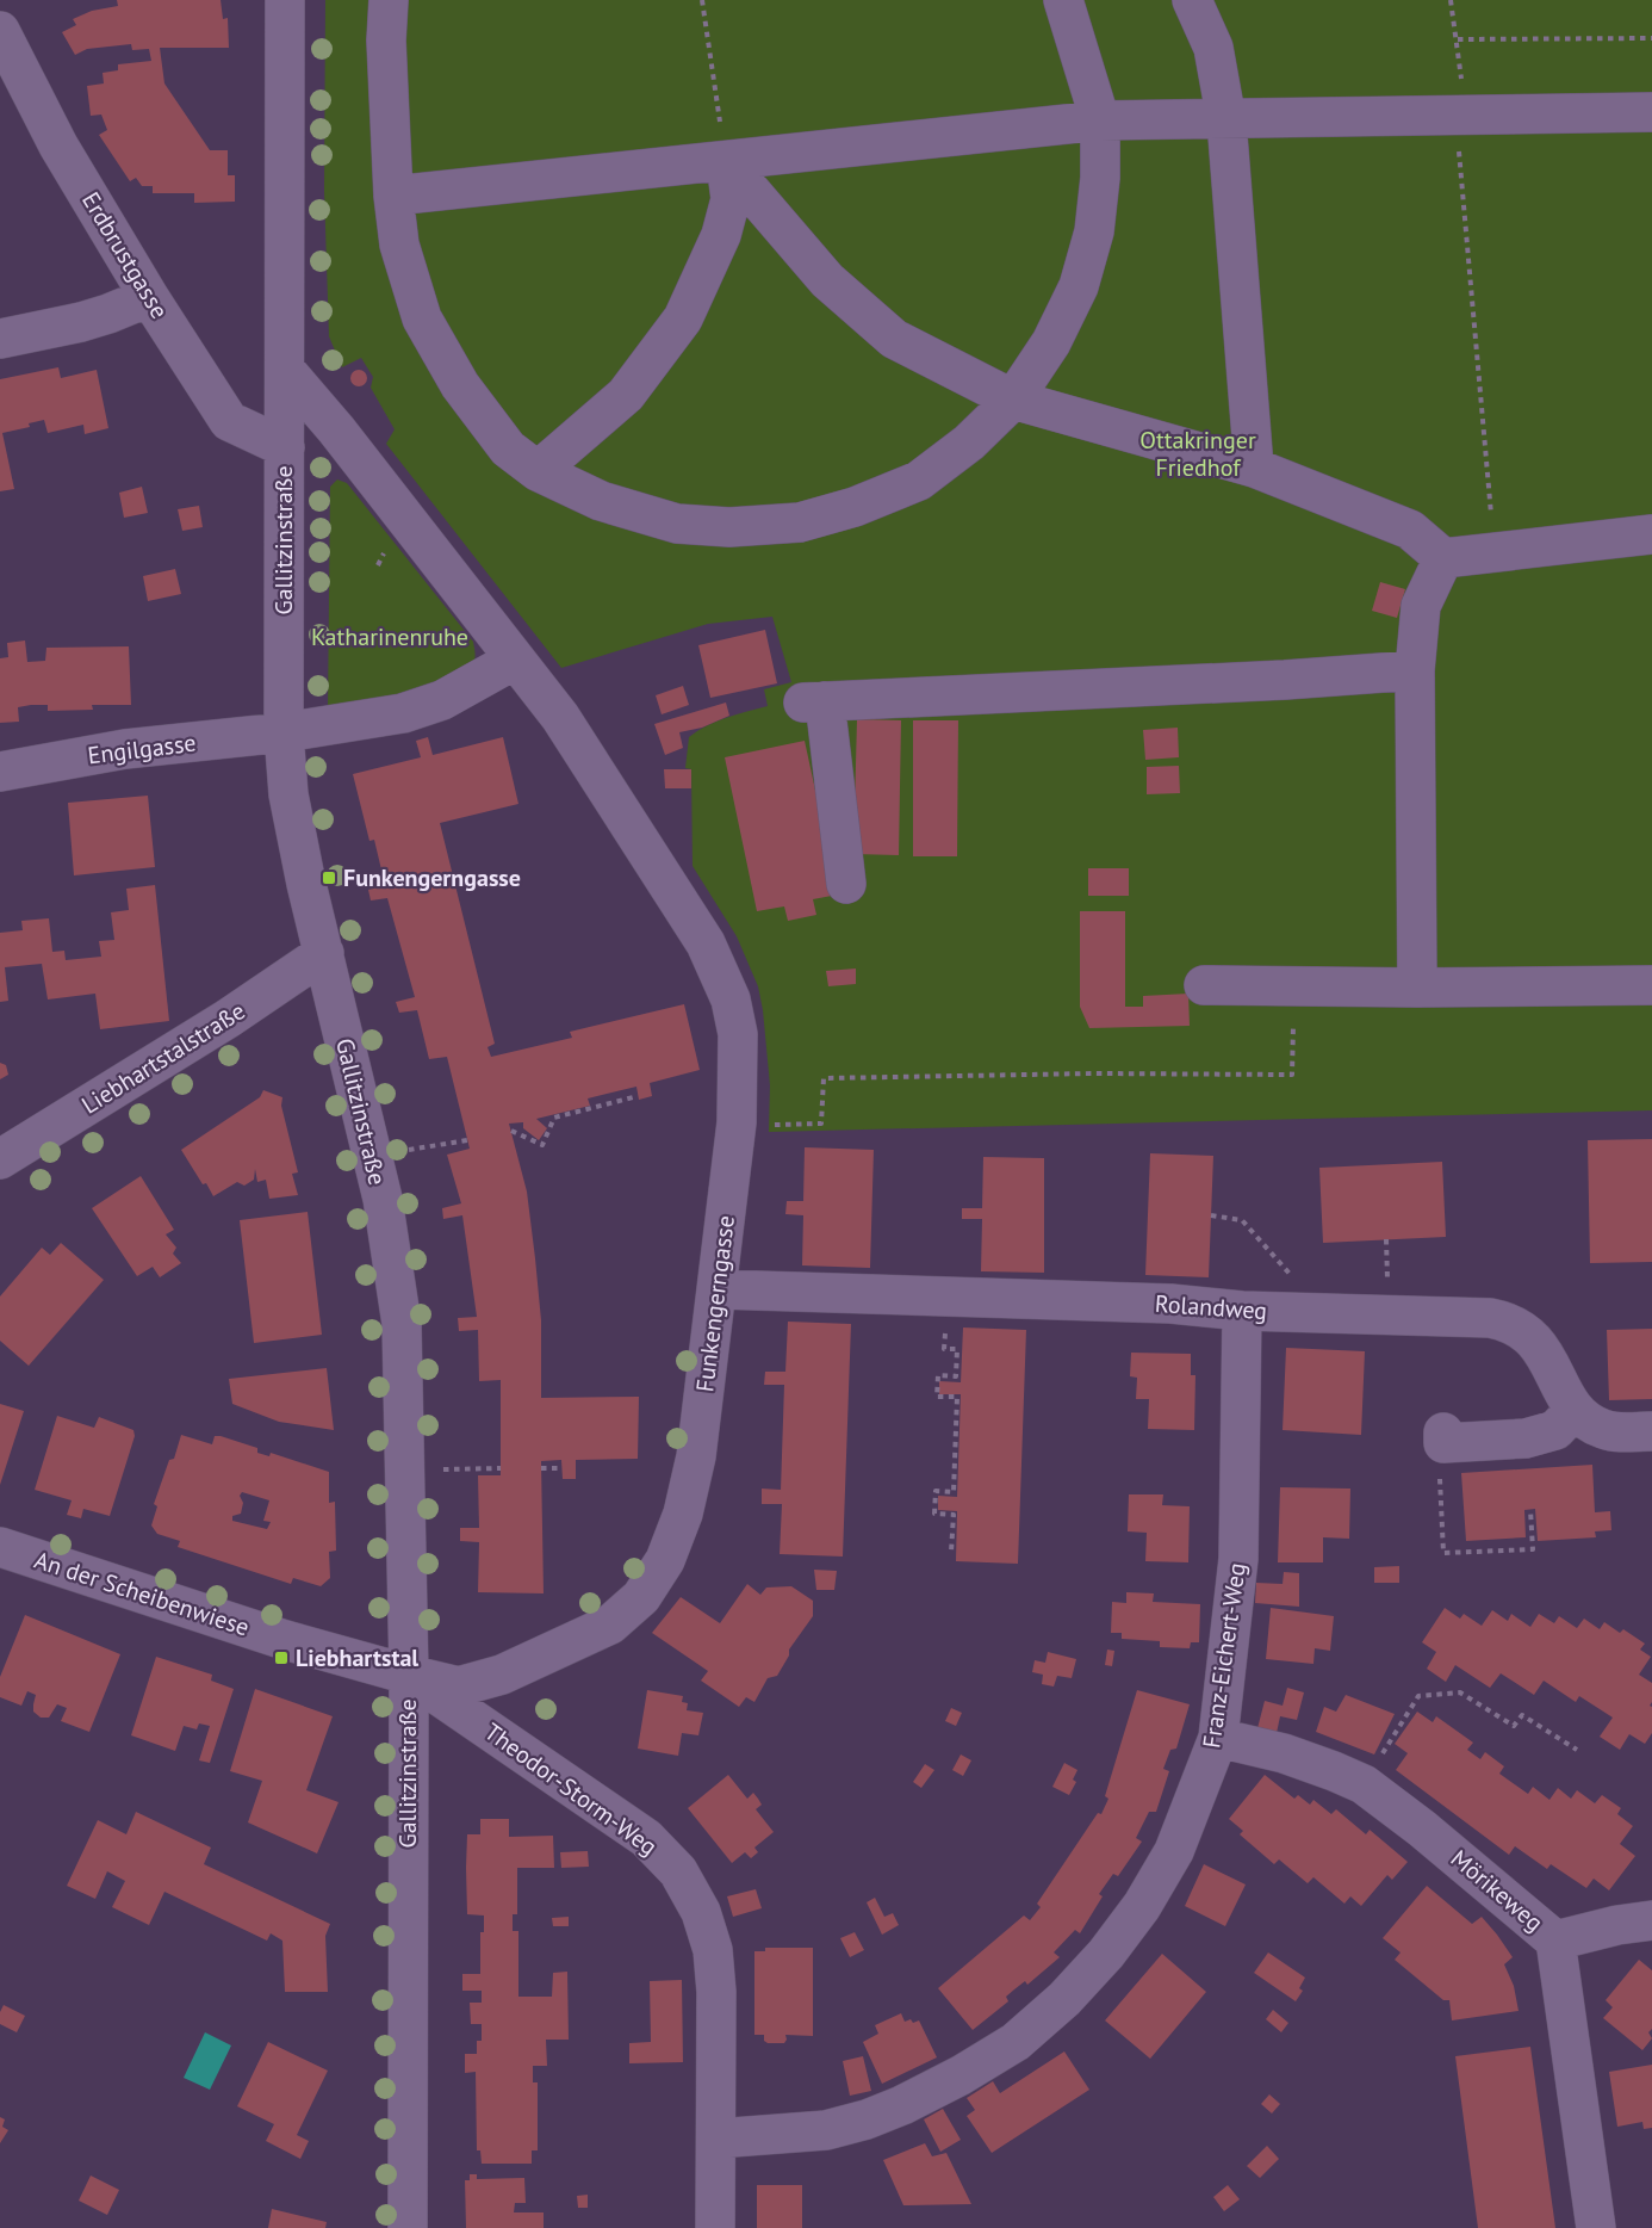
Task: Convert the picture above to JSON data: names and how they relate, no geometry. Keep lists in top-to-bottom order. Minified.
{"streets":{"street":["Erdbrustgasse","Gallitzinstraße","Engilgasse","Liebhartstalstraße","Funkengerngasse","Rolandweg","An der Scheibenwiese","Franz-Eichert-Weg","Theodor-Storm-Weg","Mörikeweg"]},"crossings":[["Erdbrustgasse","Gallitzinstraße"],["Gallitzinstraße","Engilgasse"],["Gallitzinstraße","Liebhartstalstraße"],["Gallitzinstraße","Funkengerngasse"],["Gallitzinstraße","An der Scheibenwiese"],["Gallitzinstraße","Theodor-Storm-Weg"],["Funkengerngasse","Rolandweg"],["Funkengerngasse","An der Scheibenwiese"],["Funkengerngasse","Theodor-Storm-Weg"],["Rolandweg","Franz-Eichert-Weg"],["An der Scheibenwiese","Theodor-Storm-Weg"],["Franz-Eichert-Weg","Theodor-Storm-Weg"],["Franz-Eichert-Weg","Mörikeweg"]],"parks":["Ottakringer Friedhof","Katharinenruhe"],"places":{"transit":["Funkengerngasse","Liebhartstal"]}}
